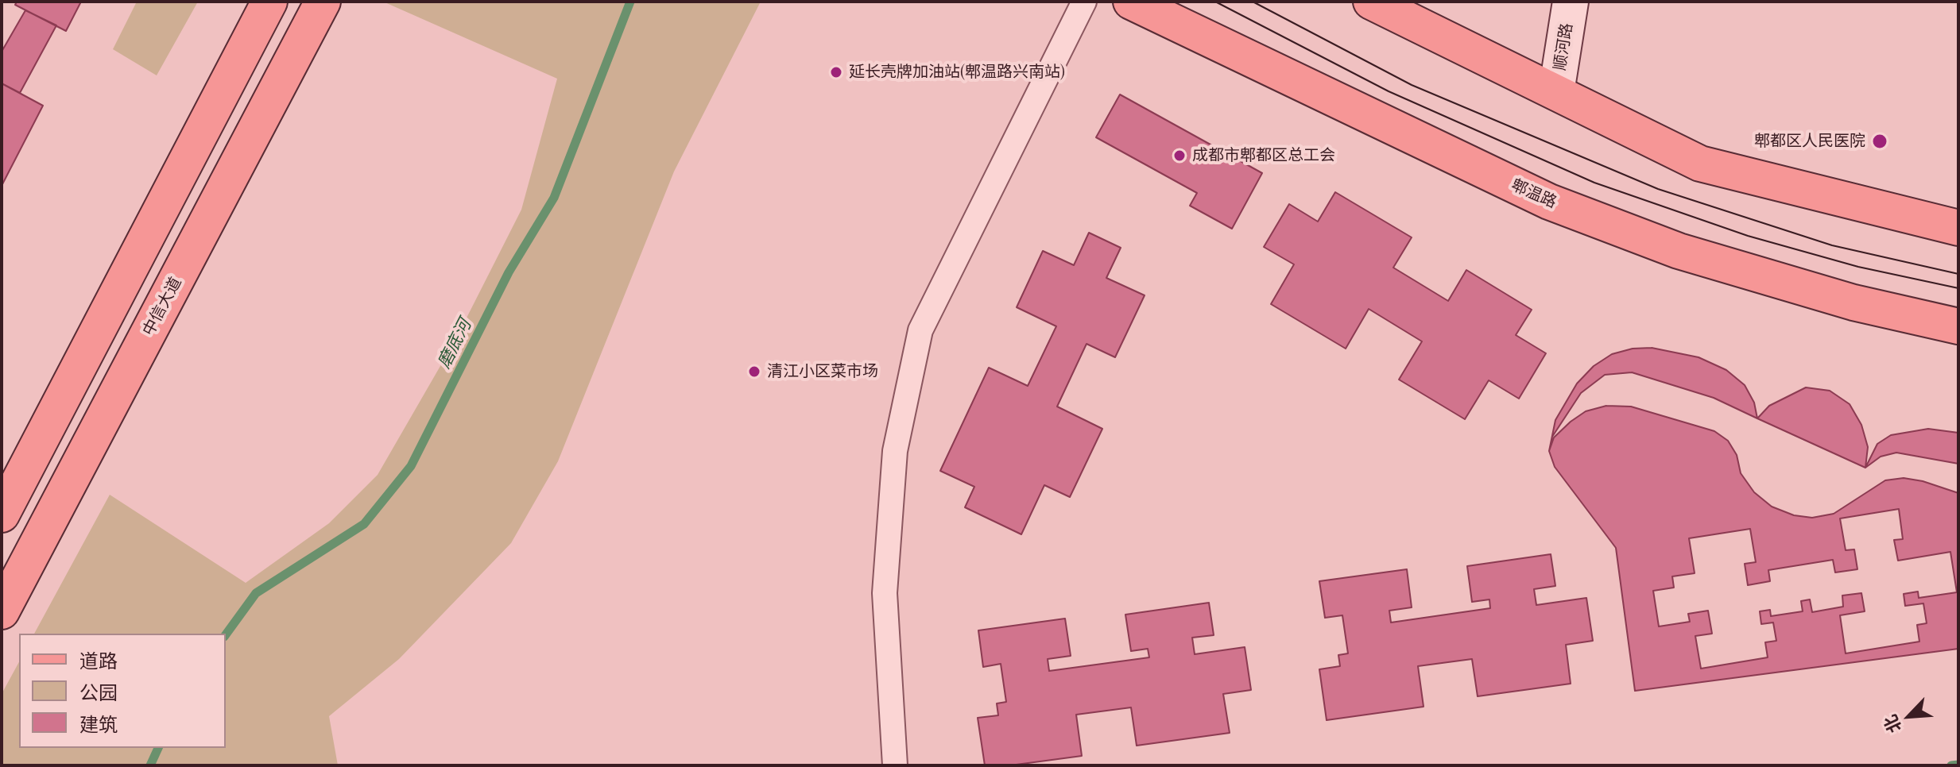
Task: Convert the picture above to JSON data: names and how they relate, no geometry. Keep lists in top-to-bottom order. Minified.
{"streets":{"main road":["郫温路","中信大道"],"street":["顺河路"]},"water":["磨底河"],"places":["延长壳牌加油站(郫温路兴南站)","郫都区人民医院","成都市郫都区总工会","清江小区菜市场"],"legend":["道路","公园","建筑"],"north":"bottom left"}
